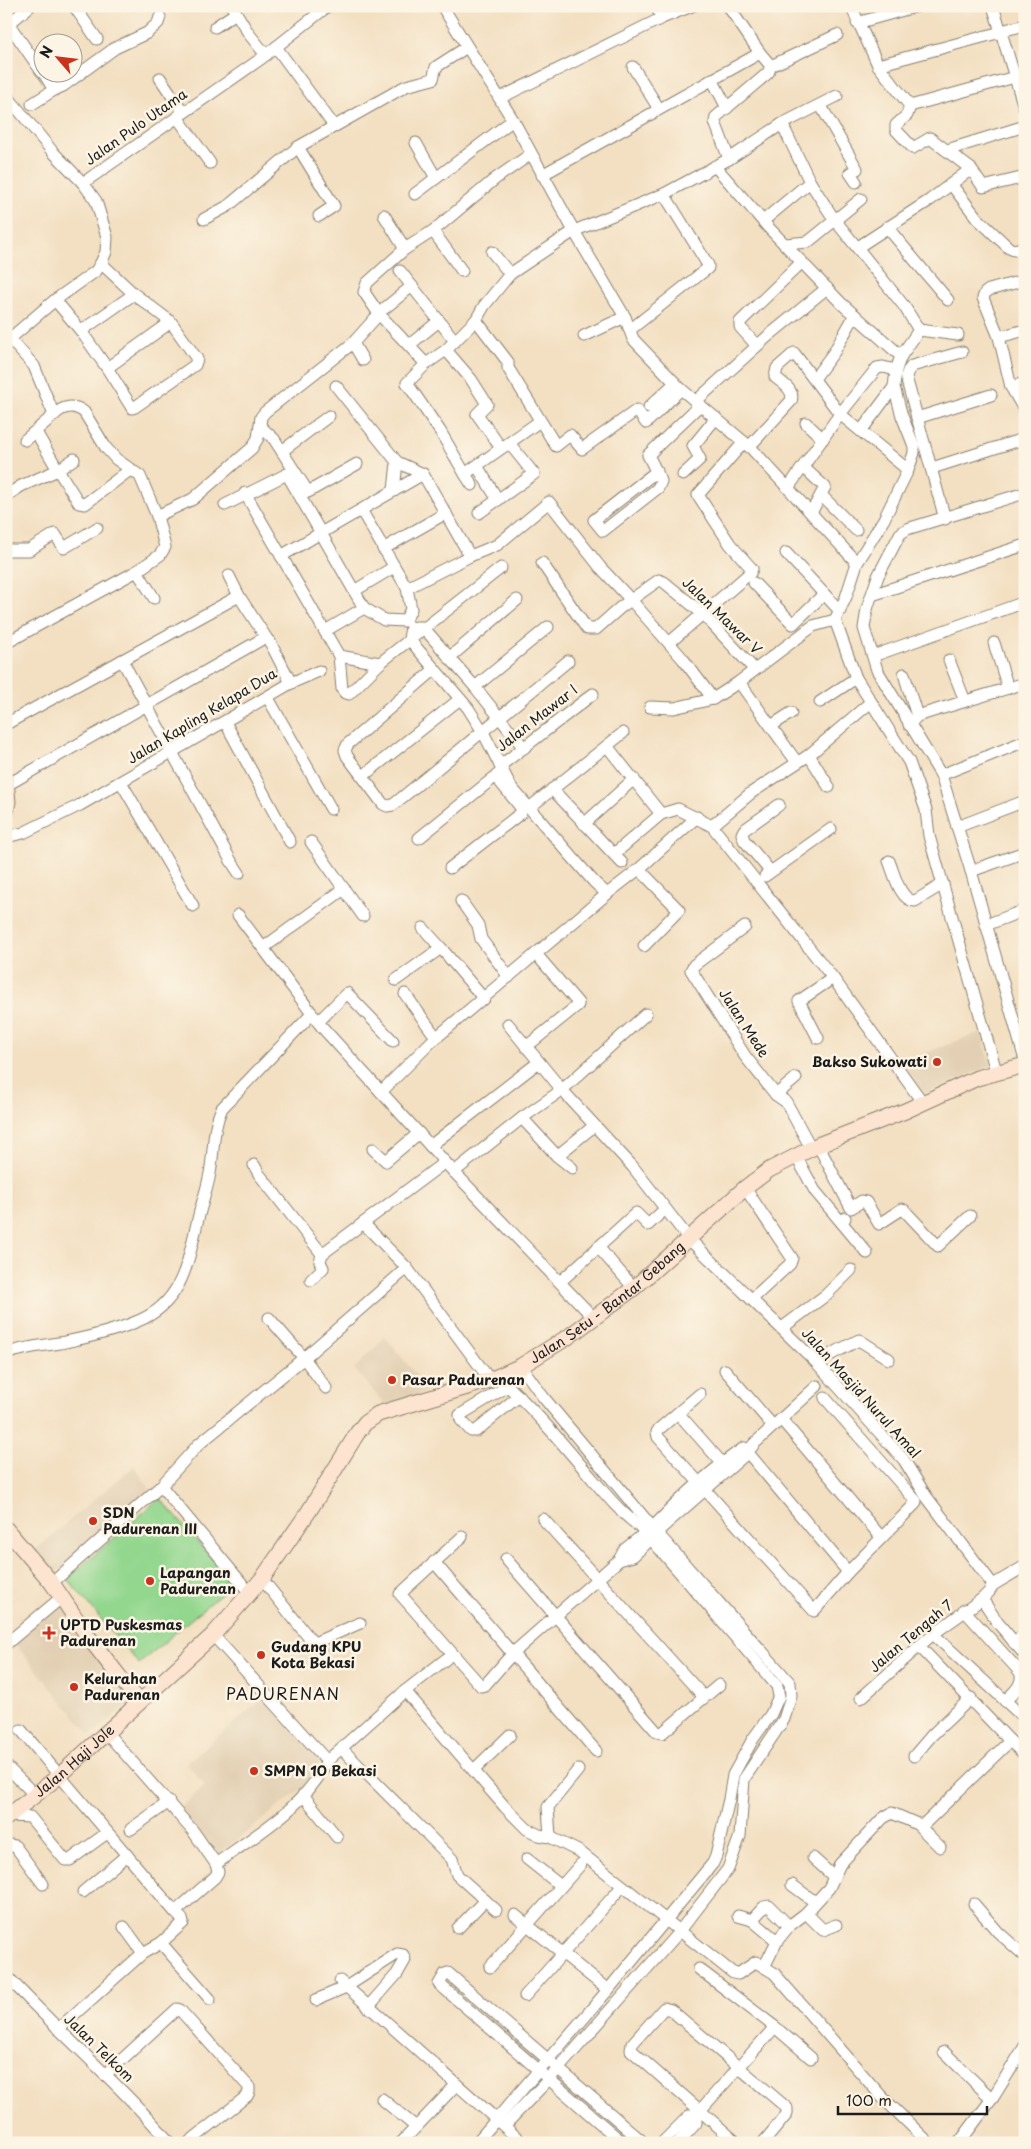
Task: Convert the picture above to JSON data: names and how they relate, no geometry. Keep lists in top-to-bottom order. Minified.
{"streets":{"main road":["Jalan Setu - Bantar Gebang","Jalan Haji Jole"],"street":["Jalan Pulo Utama","Jalan Mawar V","Jalan Kapling Kelapa Dua","Jalan Mawar I","Jalan Mede","Jalan Masjid Nurul Amal","Jalan Tengah 7","Jalan Telkom"]},"crossings":[["Jalan Mede","Jalan Setu - Bantar Gebang"],["Jalan Setu - Bantar Gebang","Jalan Masjid Nurul Amal"],["Jalan Setu - Bantar Gebang","Jalan Haji Jole"]],"districts":["PADURENAN"],"places":{"other":["Bakso Sukowati","Pasar Padurenan","SDN Padurenan III","Lapangan Padurenan","Gudang KPU Kota Bekasi","Kelurahan Padurenan","SMPN 10 Bekasi"],"health":["UPTD Puskesmas Padurenan"]},"scale_bar":"100 m","north":"top left"}
